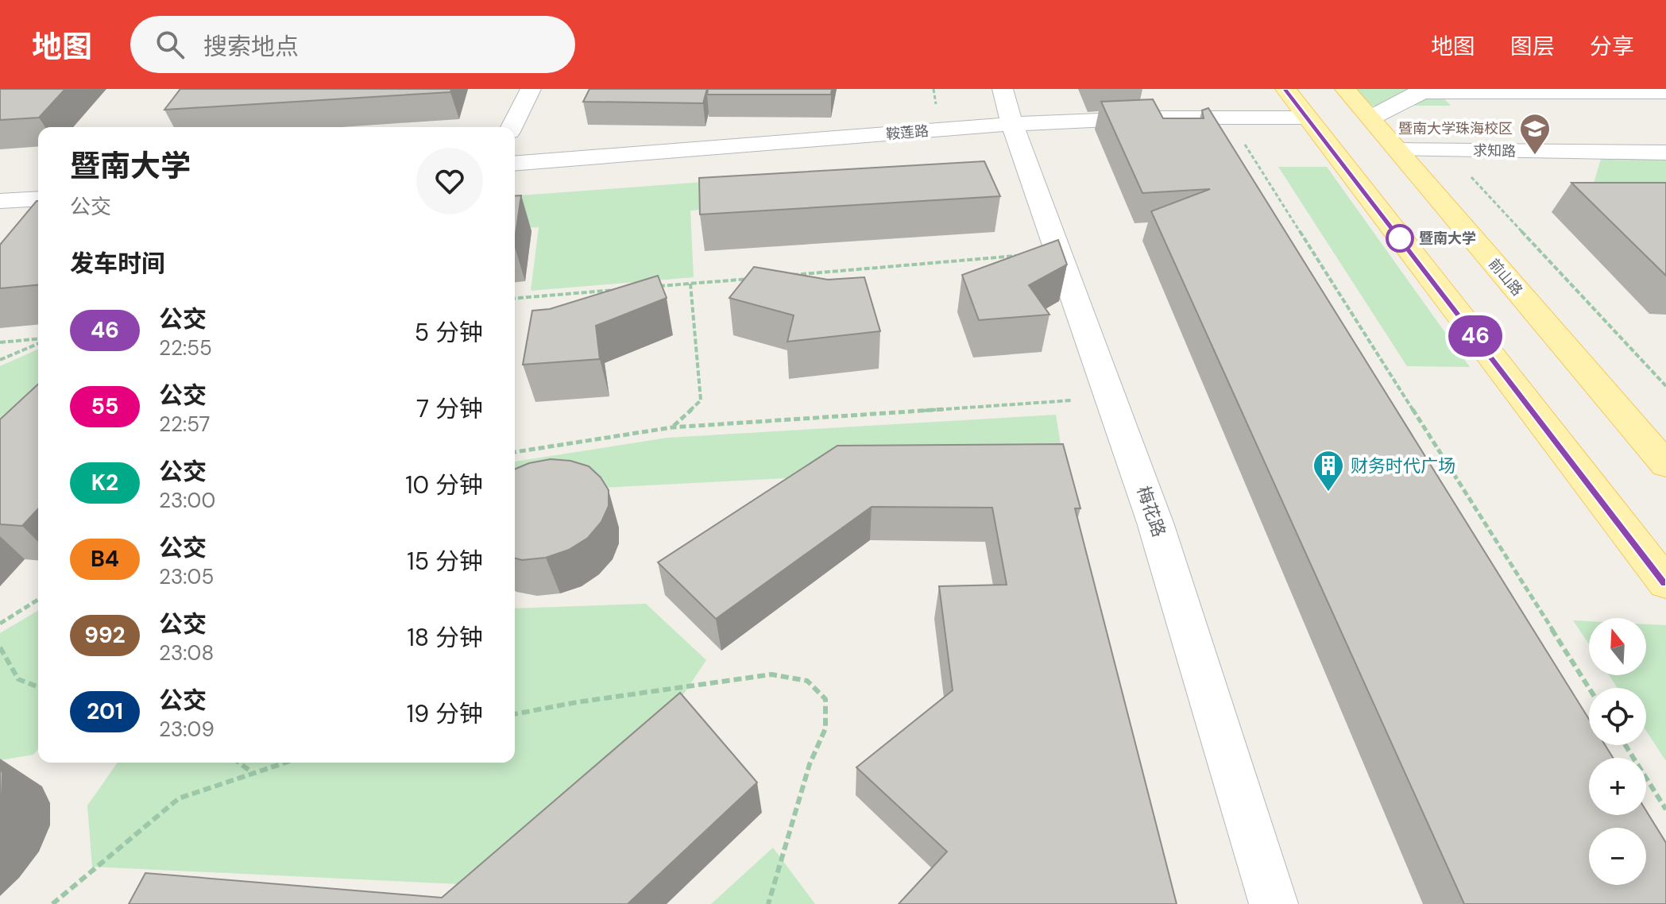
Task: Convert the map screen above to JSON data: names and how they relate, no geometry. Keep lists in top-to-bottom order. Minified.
{"streets":{"main road":["前山路"],"street":["鞍莲路","求知路","梅花路"]},"crossings":[["鞍莲路","梅花路"],["求知路","前山路"]],"places":{"school or university":["暨南大学珠海校区"],"other":["暨南大学"],"building":["财务时代广场"]},"lines":["bus line 46"],"north":"top","page":{"header":"地图","search":"搜索地点","nav":["地图","图层","分享"],"on_map":"46","heading":[["暨南大学","公交"],"发车时间"],"list":[{"mark":"46","name":"公交","note":"22:55","value":"5 分钟"},{"mark":"55","name":"公交","note":"22:57","value":"7 分钟"},{"mark":"K2","name":"公交","note":"23:00","value":"10 分钟"},{"mark":"B4","name":"公交","note":"23:05","value":"15 分钟"},{"mark":"992","name":"公交","note":"23:08","value":"18 分钟"},{"mark":"201","name":"公交","note":"23:09","value":"19 分钟"}],"map_buttons":["+","−"]}}
